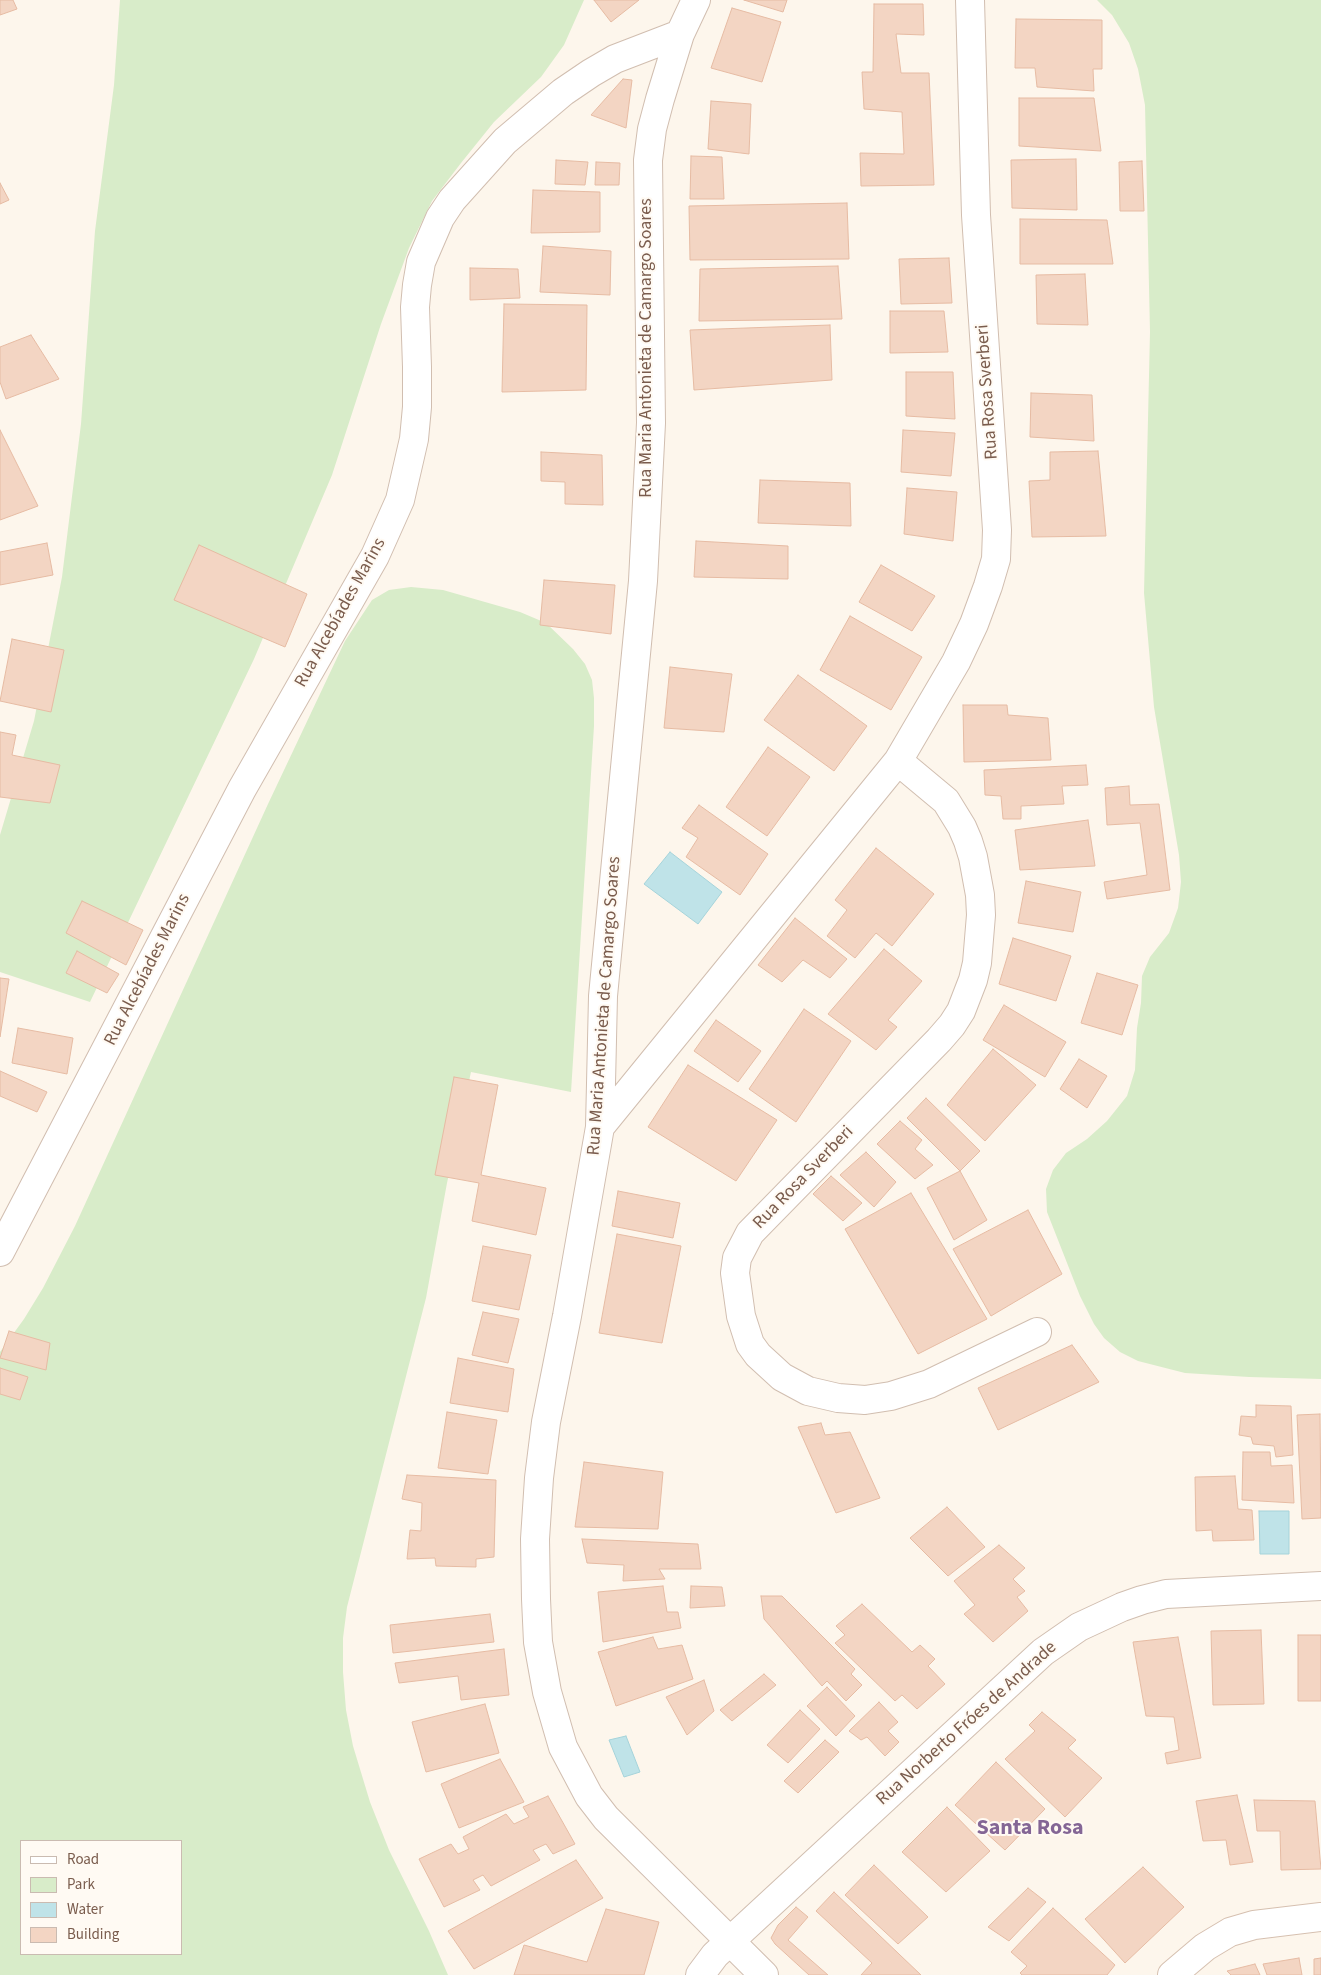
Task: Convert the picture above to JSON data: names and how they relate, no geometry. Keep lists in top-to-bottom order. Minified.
{"streets":{"street":["Rua Maria Antonieta de Camargo Soares","Rua Rosa Sverberi","Rua Alcebíades Marins","Rua Norberto Fróes de Andrade"]},"crossings":[["Rua Maria Antonieta de Camargo Soares","Rua Rosa Sverberi"],["Rua Maria Antonieta de Camargo Soares","Rua Alcebíades Marins"],["Rua Maria Antonieta de Camargo Soares","Rua Norberto Fróes de Andrade"]],"districts":["Santa Rosa"],"legend":["Road","Park","Water","Building"]}
